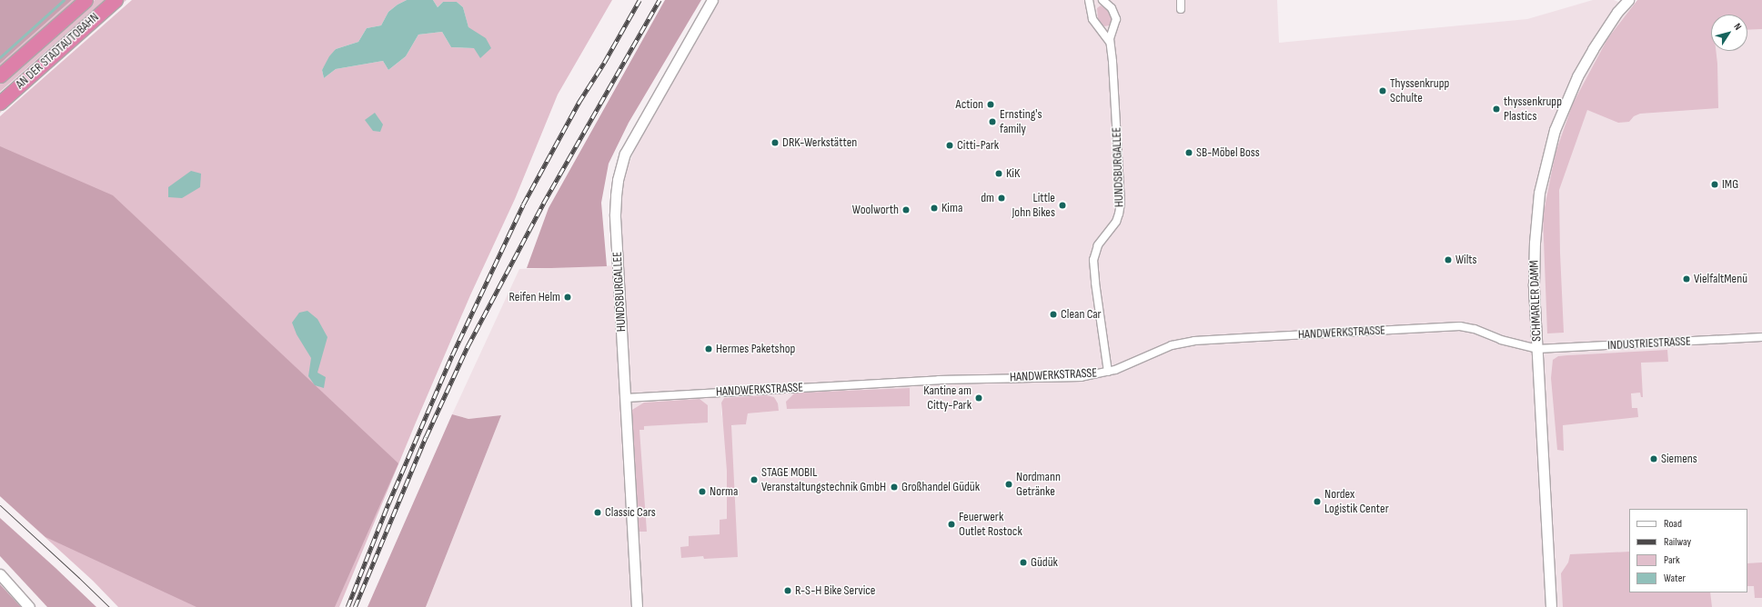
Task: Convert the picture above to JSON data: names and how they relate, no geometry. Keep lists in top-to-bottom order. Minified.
{"streets":{"highway":["AN DER STADTAUTOBAHN"],"street":["HUNDSBURGALLEE","SCHMARLER DAMM","HANDWERKSTRASSE","INDUSTRIESTRASSE"]},"crossings":[["HUNDSBURGALLEE","HANDWERKSTRASSE"],["SCHMARLER DAMM","HANDWERKSTRASSE"],["SCHMARLER DAMM","INDUSTRIESTRASSE"],["HANDWERKSTRASSE","INDUSTRIESTRASSE"]],"places":["Thyssenkrupp Schulte","Action","thyssenkrupp Plastics","Ernsting's family","DRK-Werkstätten","Citti-Park","SB-Möbel Boss","KiK","IMG","dm","Little John Bikes","Kima","Woolworth","Wilts","VielfaltMenü","Reifen Helm","Clean Car","Hermes Paketshop","Kantine am Citty-Park","Siemens","STAGE MOBIL Veranstaltungstechnik GmbH","Nordmann Getränke","Großhandel Güdük","Norma","Nordex Logistik Center","Classic Cars","Feuerwerk Outlet Rostock","Güdük","R-S-H Bike Service"],"legend":["Road","Railway","Park","Water"],"north":"top right"}
